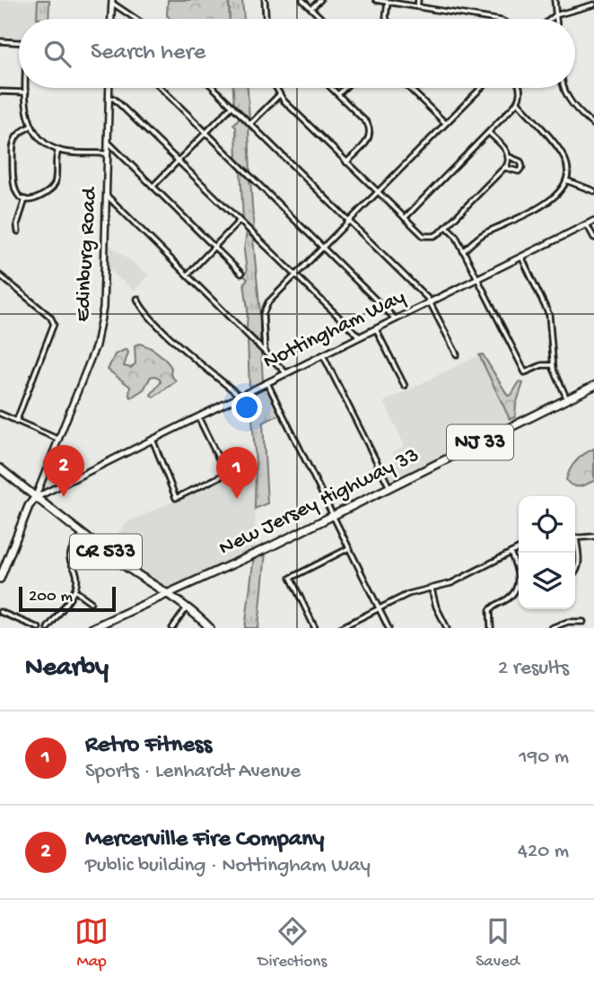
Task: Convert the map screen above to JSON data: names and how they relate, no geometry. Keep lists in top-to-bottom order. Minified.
{"streets":{"main road":["NJ 33","New Jersey Highway 33","CR 533"],"street":["Edinburg Road","Nottingham Way"]},"crossings":[["Edinburg Road","Nottingham Way"],["Edinburg Road","CR 533"],["Nottingham Way","CR 533"],["New Jersey Highway 33","CR 533"]],"scale_bar":"200 m","page":{"search":"Search here","pins":["2","1"],"scale":"200 m","heading":["Nearby","2 results"],"list":[{"mark":"1","name":"Retro Fitness","note":"Sports · Lenhardt Avenue","value":"190 m"},{"mark":"2","name":"Mercerville Fire Company","note":"Public building · Nottingham Way","value":"420 m"}],"nav":["Map","Directions","Saved"]}}
